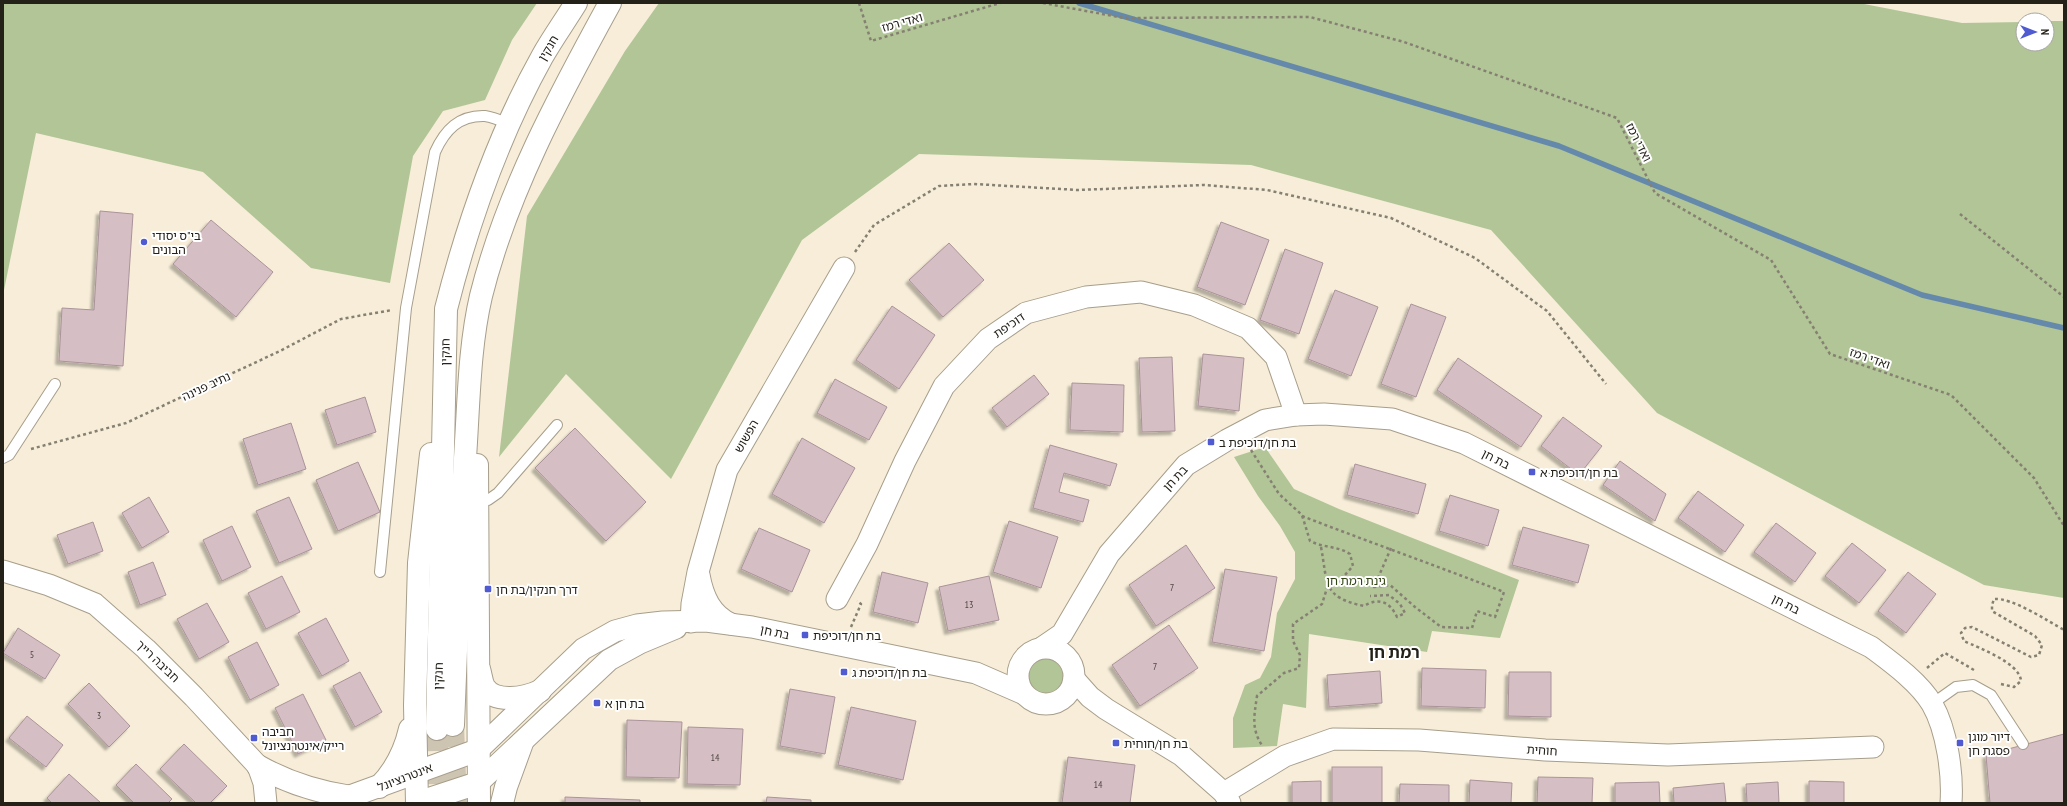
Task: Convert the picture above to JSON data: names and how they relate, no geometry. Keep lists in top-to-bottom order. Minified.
{"streets":{"main road":["חנקין","אינטרנציונל"],"street":["דוכיפת","הפשוש","בת חן","חביבה רייך","חוחית"],"path":["ואדי רמז","נתיב פנינה"]},"crossings":[["דוכיפת","בת חן"],["הפשוש","בת חן"],["בת חן","אינטרנציונל"]],"districts":["רמת חן"],"parks":["גינת רמת חן"],"places":{"other":["בי\"ס יסודי הבונים"],"transit":["בת חן/דוכיפת ב","בת חן/דוכיפת א","דרך חנקין/בת חן","בת חן/דוכיפת","בת חן/דוכיפת ג","בת חן א","חביבה רייק/אינטרנציונל","בת חן/חוחית","דיור מוגן פסגת חן"]},"house_numbers":["7","13","5","7","3","14","14"],"north":"right"}
